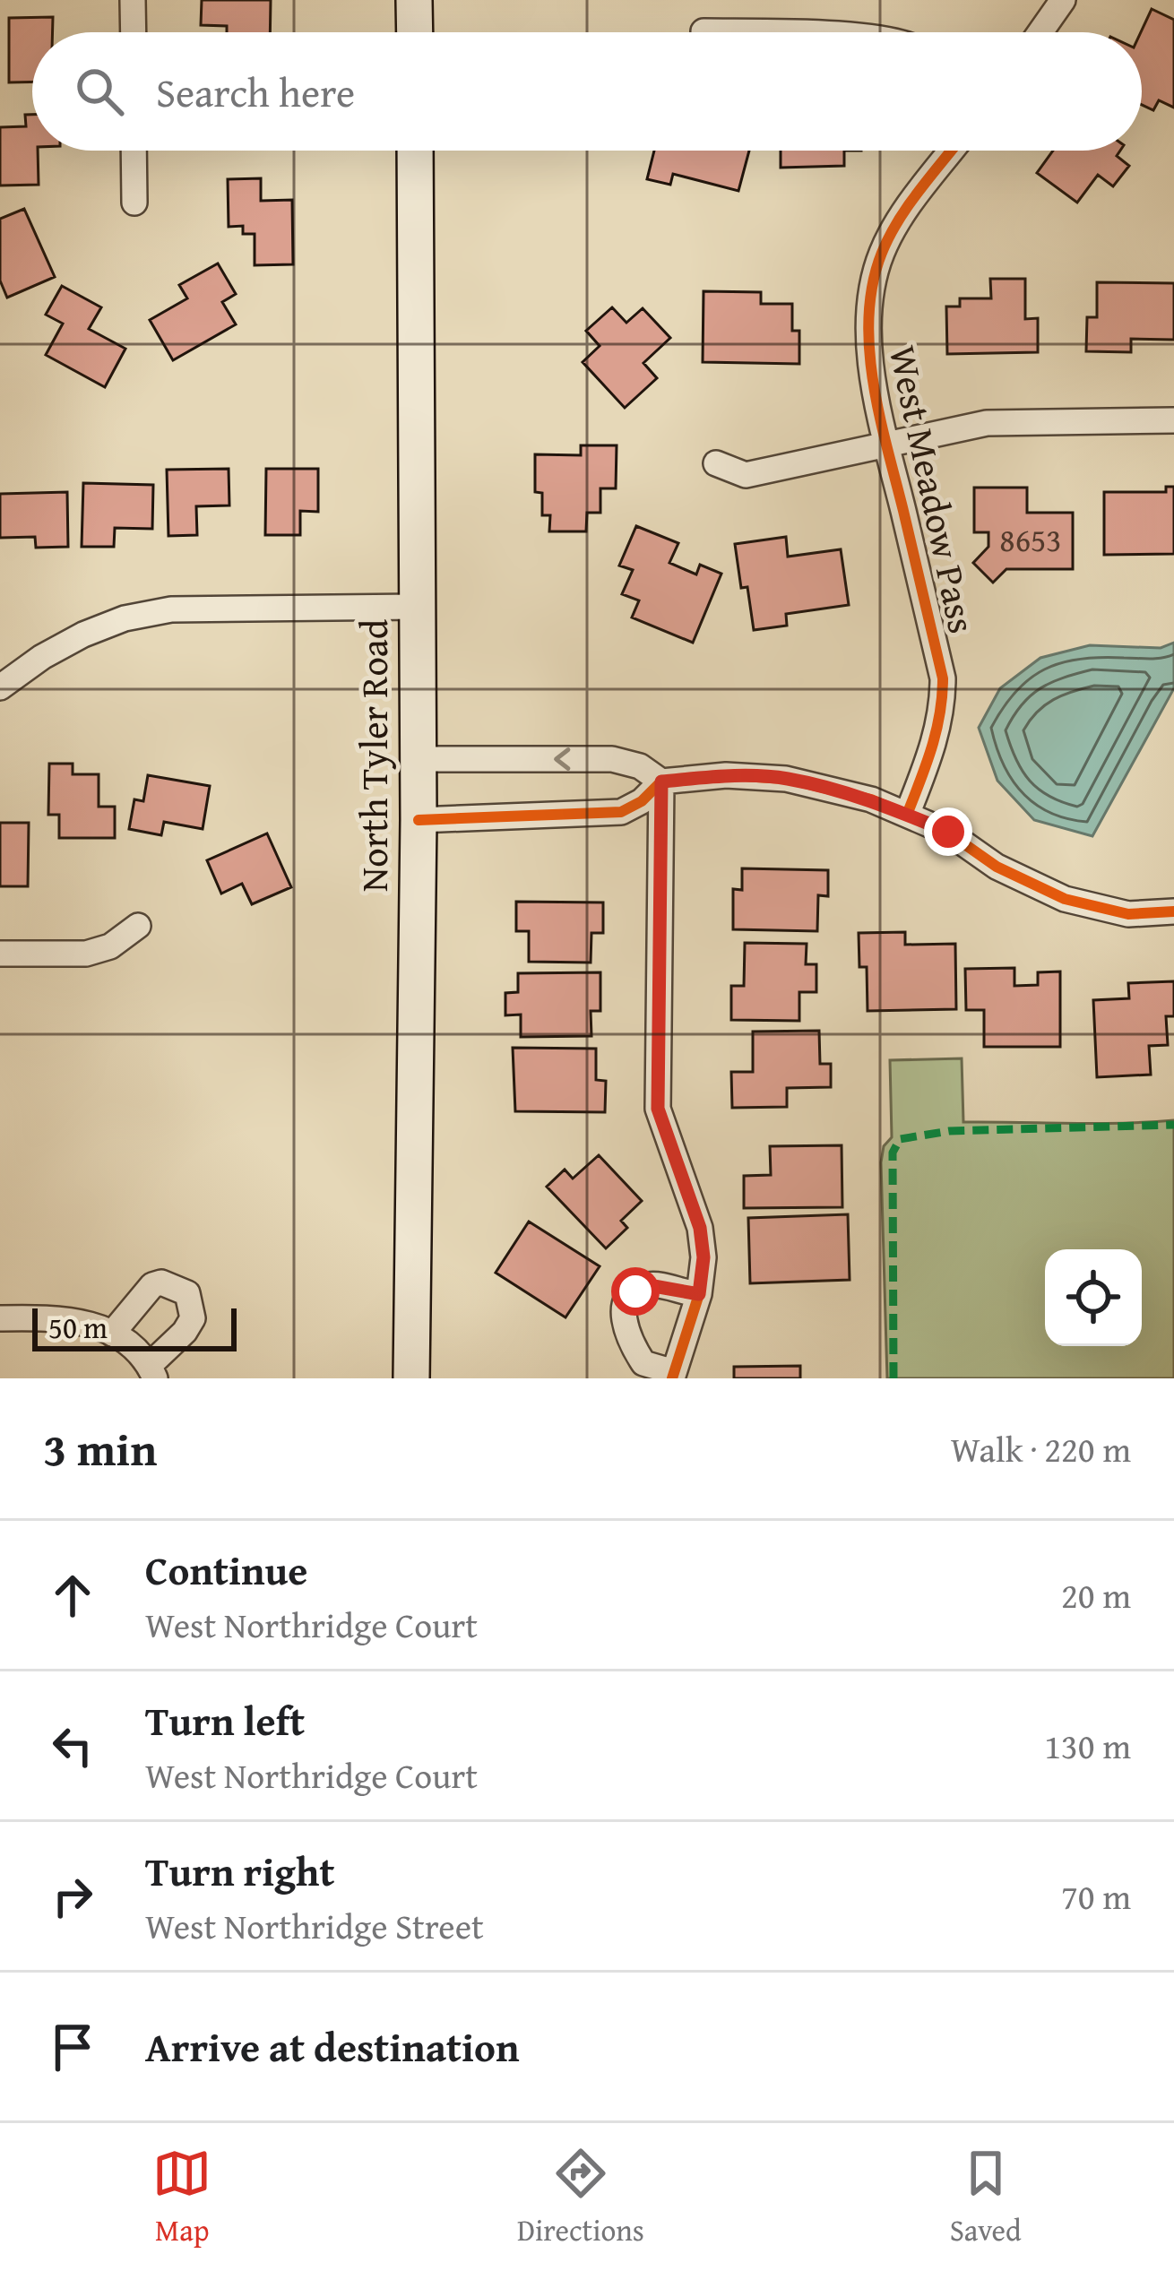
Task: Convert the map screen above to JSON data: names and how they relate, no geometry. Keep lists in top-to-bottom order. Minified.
{"streets":{"main road":["North Tyler Road"],"street":["West Meadow Pass"]},"house_numbers":["8653"],"scale_bar":"50 m","page":{"search":"Search here","scale":"50 m","heading":["3 min","Walk · 220 m"],"list":[["Continue","West Northridge Court","20 m"],["Turn left","West Northridge Court","130 m"],["Turn right","West Northridge Street","70 m"],"Arrive at destination"],"nav":["Map","Directions","Saved"]}}
